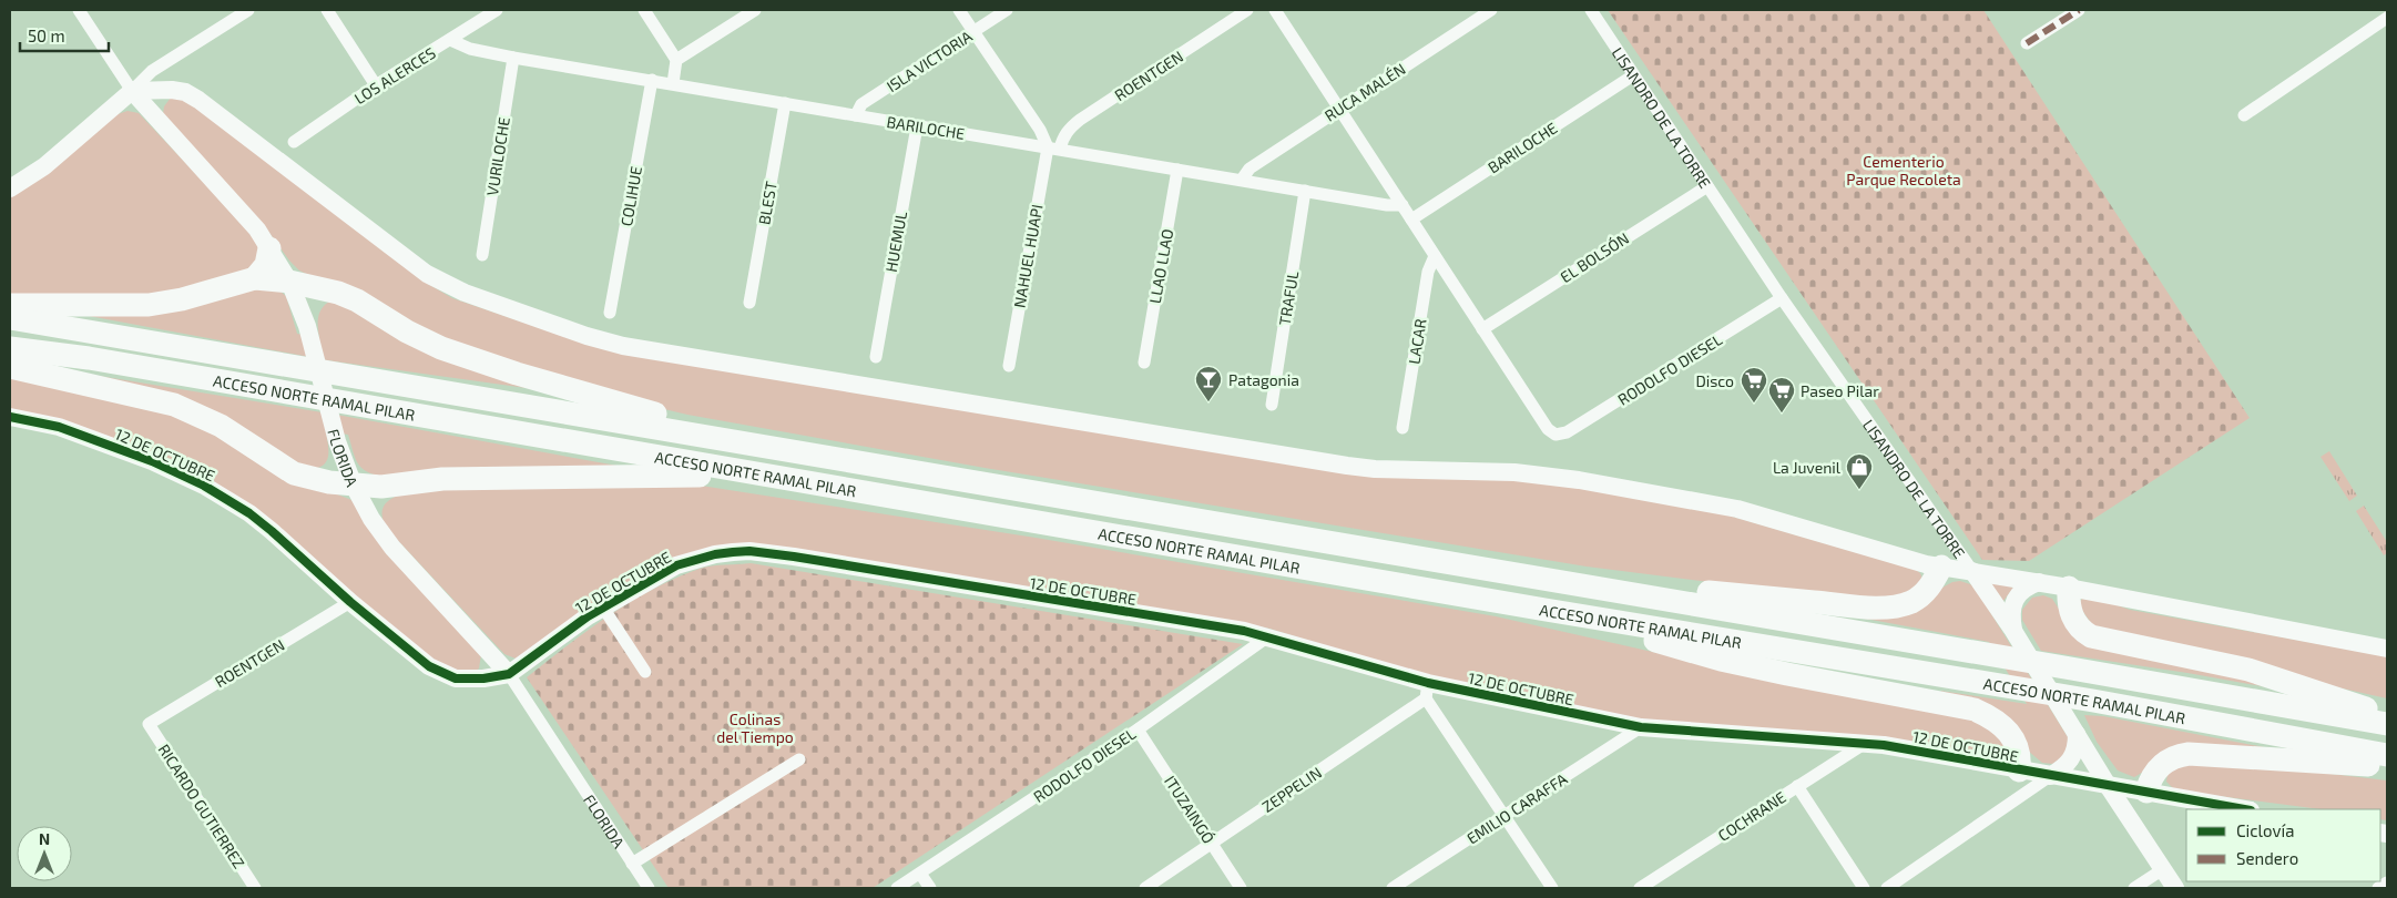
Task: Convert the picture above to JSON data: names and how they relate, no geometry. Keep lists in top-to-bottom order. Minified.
{"streets":{"highway":["ACCESO NORTE RAMAL PILAR"],"street":["ISLA VICTORIA","LOS ALERCES","ROENTGEN","RUCA MALÉN","LISANDRO DE LA TORRE","BARILOCHE","VURILOCHE","COLIHUE","BLEST","HUEMUL","NAHUEL HUAPI","EL BOLSÓN","LLAO LLAO","TRAFUL","LACAR","RODOLFO DIESEL","12 DE OCTUBRE","FLORIDA","ZEPPELIN","RICARDO GUTIERREZ","EMILIO CARAFFA","ITUZAINGÓ","COCHRANE"]},"crossings":[["ISLA VICTORIA","BARILOCHE"],["LOS ALERCES","BARILOCHE"],["ROENTGEN","BARILOCHE"],["ROENTGEN","NAHUEL HUAPI"],["ROENTGEN","12 DE OCTUBRE"],["ROENTGEN","RICARDO GUTIERREZ"],["RUCA MALÉN","BARILOCHE"],["LISANDRO DE LA TORRE","BARILOCHE"],["LISANDRO DE LA TORRE","EL BOLSÓN"],["LISANDRO DE LA TORRE","RODOLFO DIESEL"],["LISANDRO DE LA TORRE","12 DE OCTUBRE"],["BARILOCHE","VURILOCHE"],["BARILOCHE","COLIHUE"],["BARILOCHE","BLEST"],["BARILOCHE","HUEMUL"],["BARILOCHE","NAHUEL HUAPI"],["BARILOCHE","LLAO LLAO"],["BARILOCHE","TRAFUL"],["EL BOLSÓN","RODOLFO DIESEL"],["RODOLFO DIESEL","12 DE OCTUBRE"],["RODOLFO DIESEL","ITUZAINGÓ"],["12 DE OCTUBRE","FLORIDA"],["12 DE OCTUBRE","ZEPPELIN"],["12 DE OCTUBRE","EMILIO CARAFFA"],["12 DE OCTUBRE","COCHRANE"],["ZEPPELIN","ITUZAINGÓ"]],"parks":["Cementerio Parque Recoleta","Colinas del Tiempo"],"places":{"bar":["Patagonia"],"supermarket":["Disco","Paseo Pilar"],"shop":["La Juvenil"]},"legend":["Ciclovía","Sendero"],"scale_bar":"50 m","north":"top"}
